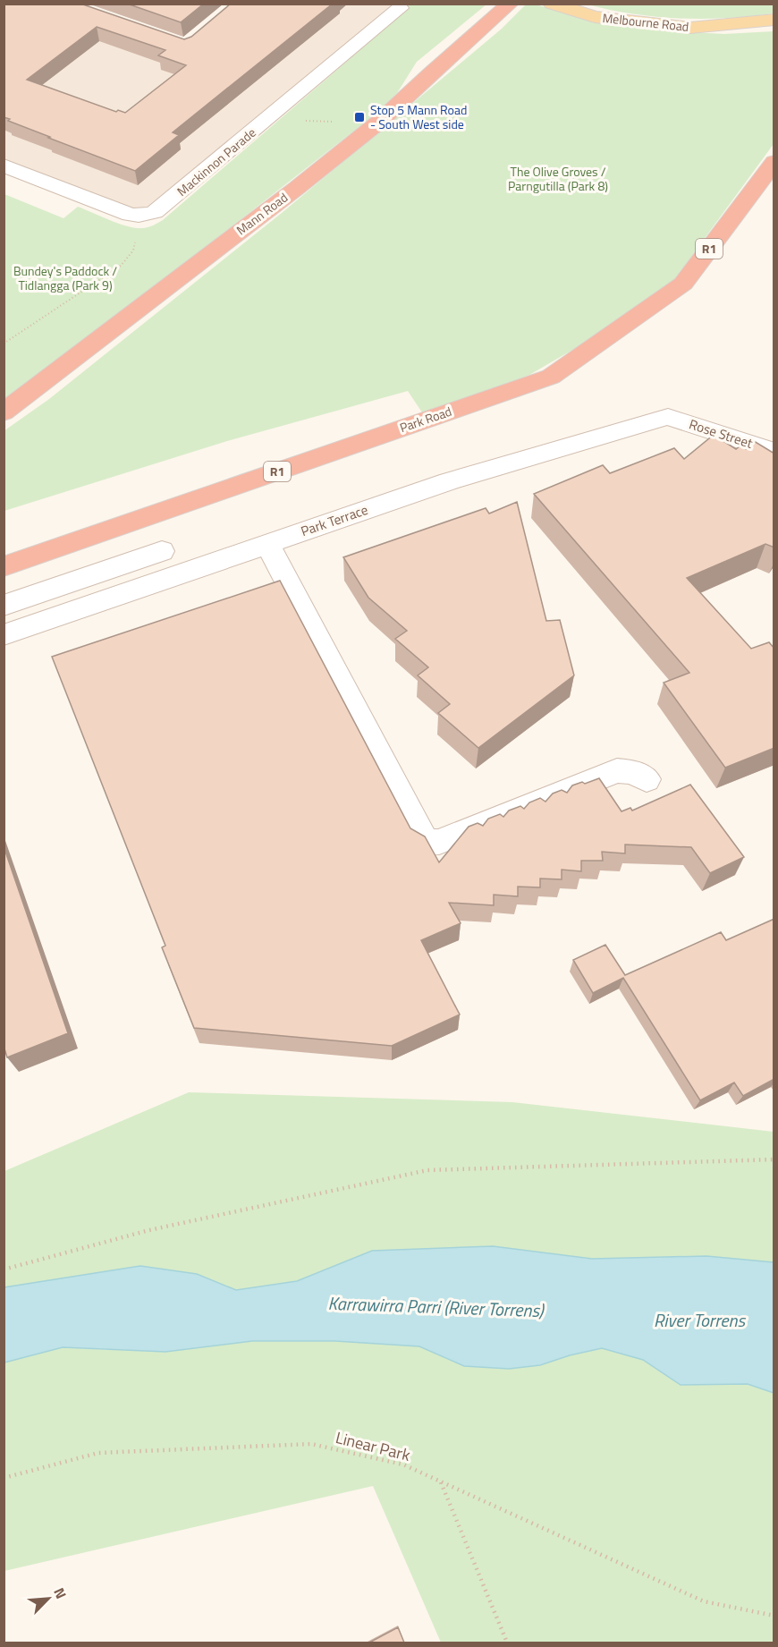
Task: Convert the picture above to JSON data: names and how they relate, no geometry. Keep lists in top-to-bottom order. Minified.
{"streets":{"highway":["Mann Road","R1","Park Road"],"main road":["Melbourne Road"],"street":["Mackinnon Parade","Rose Street","Park Terrace"],"path":["Linear Park"]},"crossings":[["Rose Street","Park Terrace"]],"water":["Karrawirra Parri (River Torrens)","River Torrens"],"parks":["The Olive Groves / Parngutilla (Park 8)","Bundey's Paddock / Tidlangga (Park 9)"],"places":{"transit":["Stop 5 Mann Road - South West side"]},"north":"top right"}
